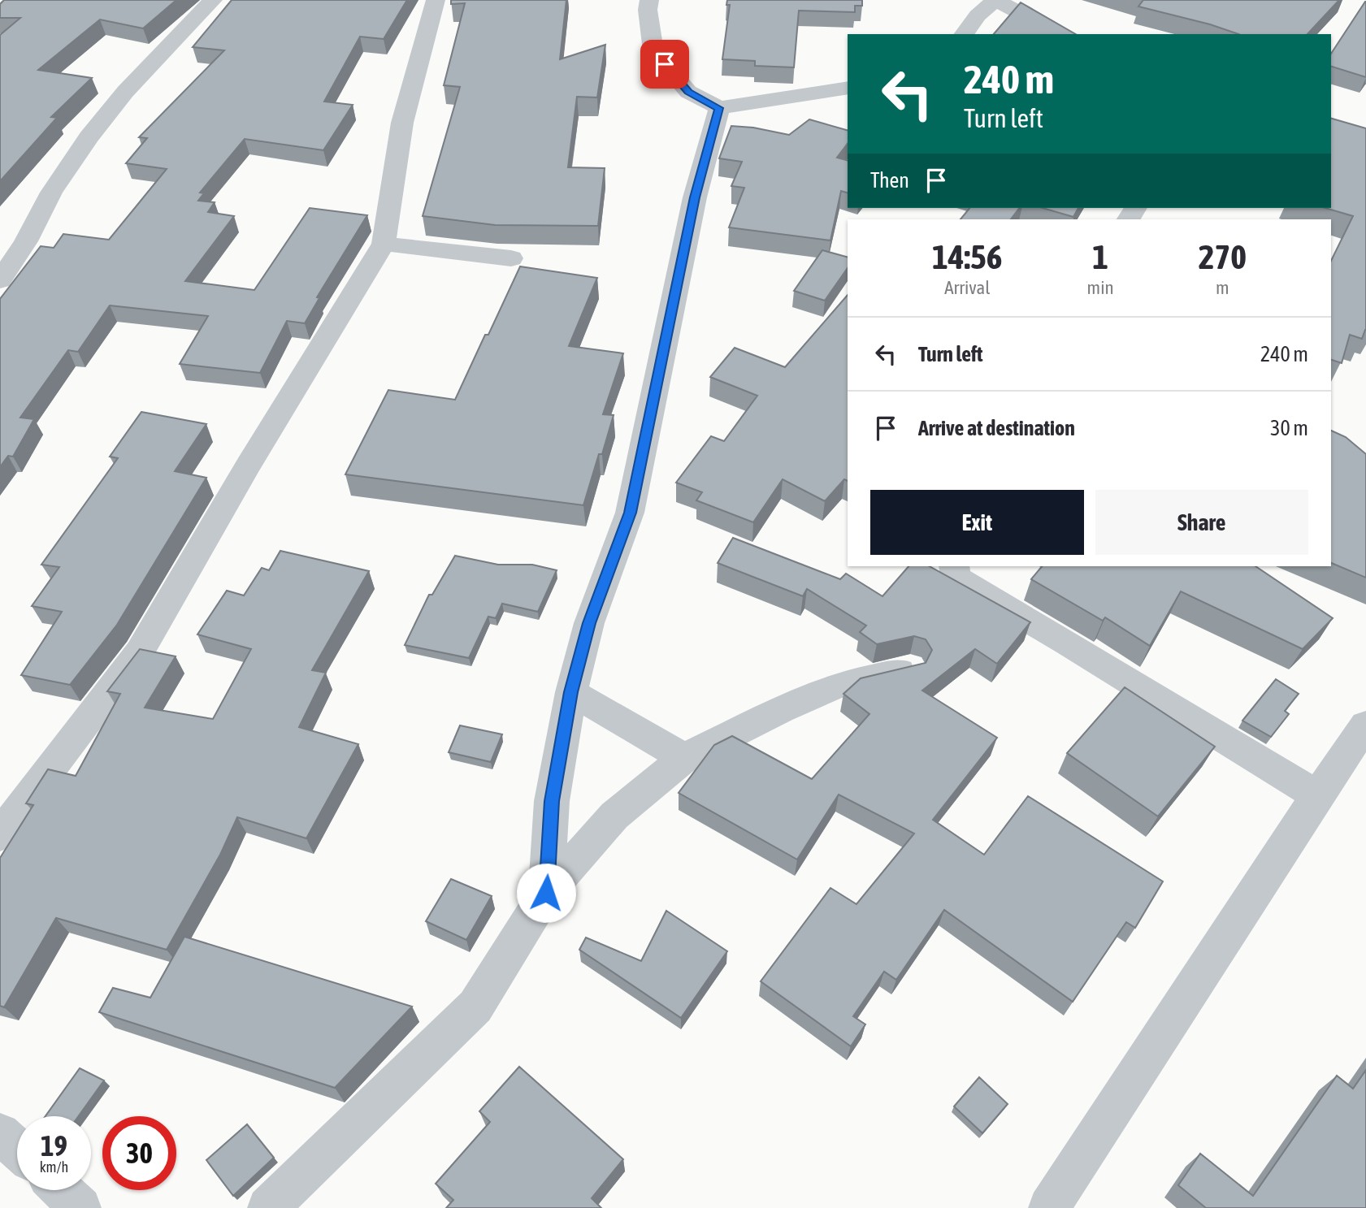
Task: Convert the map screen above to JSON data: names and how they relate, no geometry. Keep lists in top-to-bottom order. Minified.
{"page":{"turn":["240 m","Turn left"],"then":"Then","eta":["14:56","Arrival","1","min","270","m"],"list":[{"name":"Turn left","value":"240 m"},{"name":"Arrive at destination","value":"30 m"}],"buttons":["Exit","Share"],"speed":"19 km/h","limit":"30"}}
